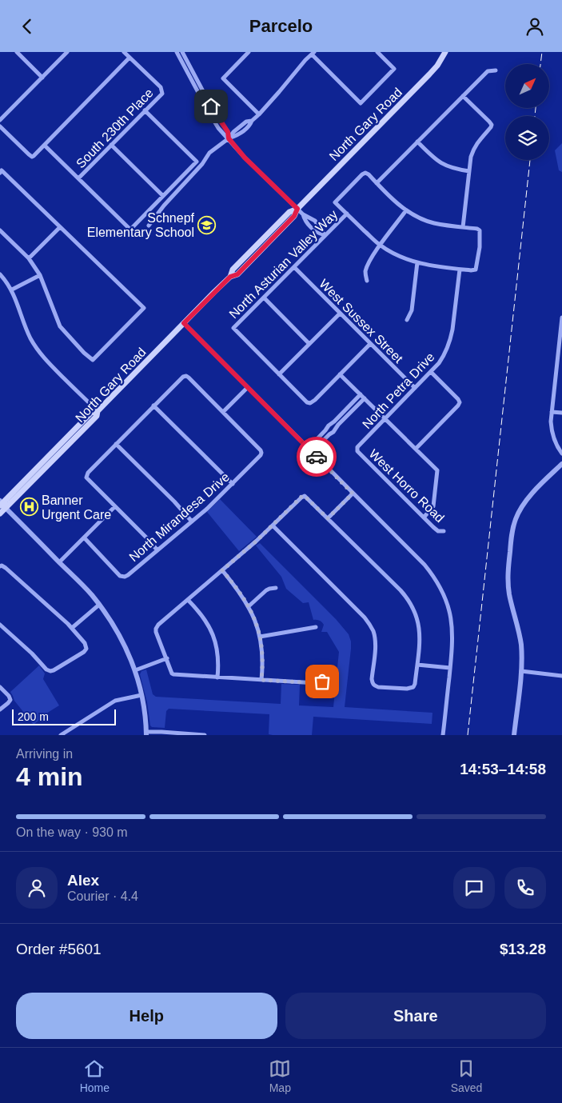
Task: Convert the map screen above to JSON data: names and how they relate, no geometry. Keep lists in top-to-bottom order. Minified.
{"streets":{"main road":["North Gary Road"],"street":["South 230th Place","North Asturian Valley Way","West Sussex Street","North Petra Drive","West Horro Road","North Mirandesa Drive"]},"crossings":[["North Asturian Valley Way","West Sussex Street"],["West Sussex Street","North Petra Drive"],["North Petra Drive","West Horro Road"]],"places":{"school or university":["Schnepf Elementary School"],"hospital":["Banner Urgent Care"]},"scale_bar":"200 m","north":"top right","page":{"header":"Parcelo","scale":"200 m","heading":["4 min","Arriving in","14:53–14:58"],"panel":["Alex","Courier · 4.4","Order #5601","$13.28"],"bar":"On the way · 930 m","buttons":["Help","Share"],"tabs":["Home","Map","Saved"]}}
